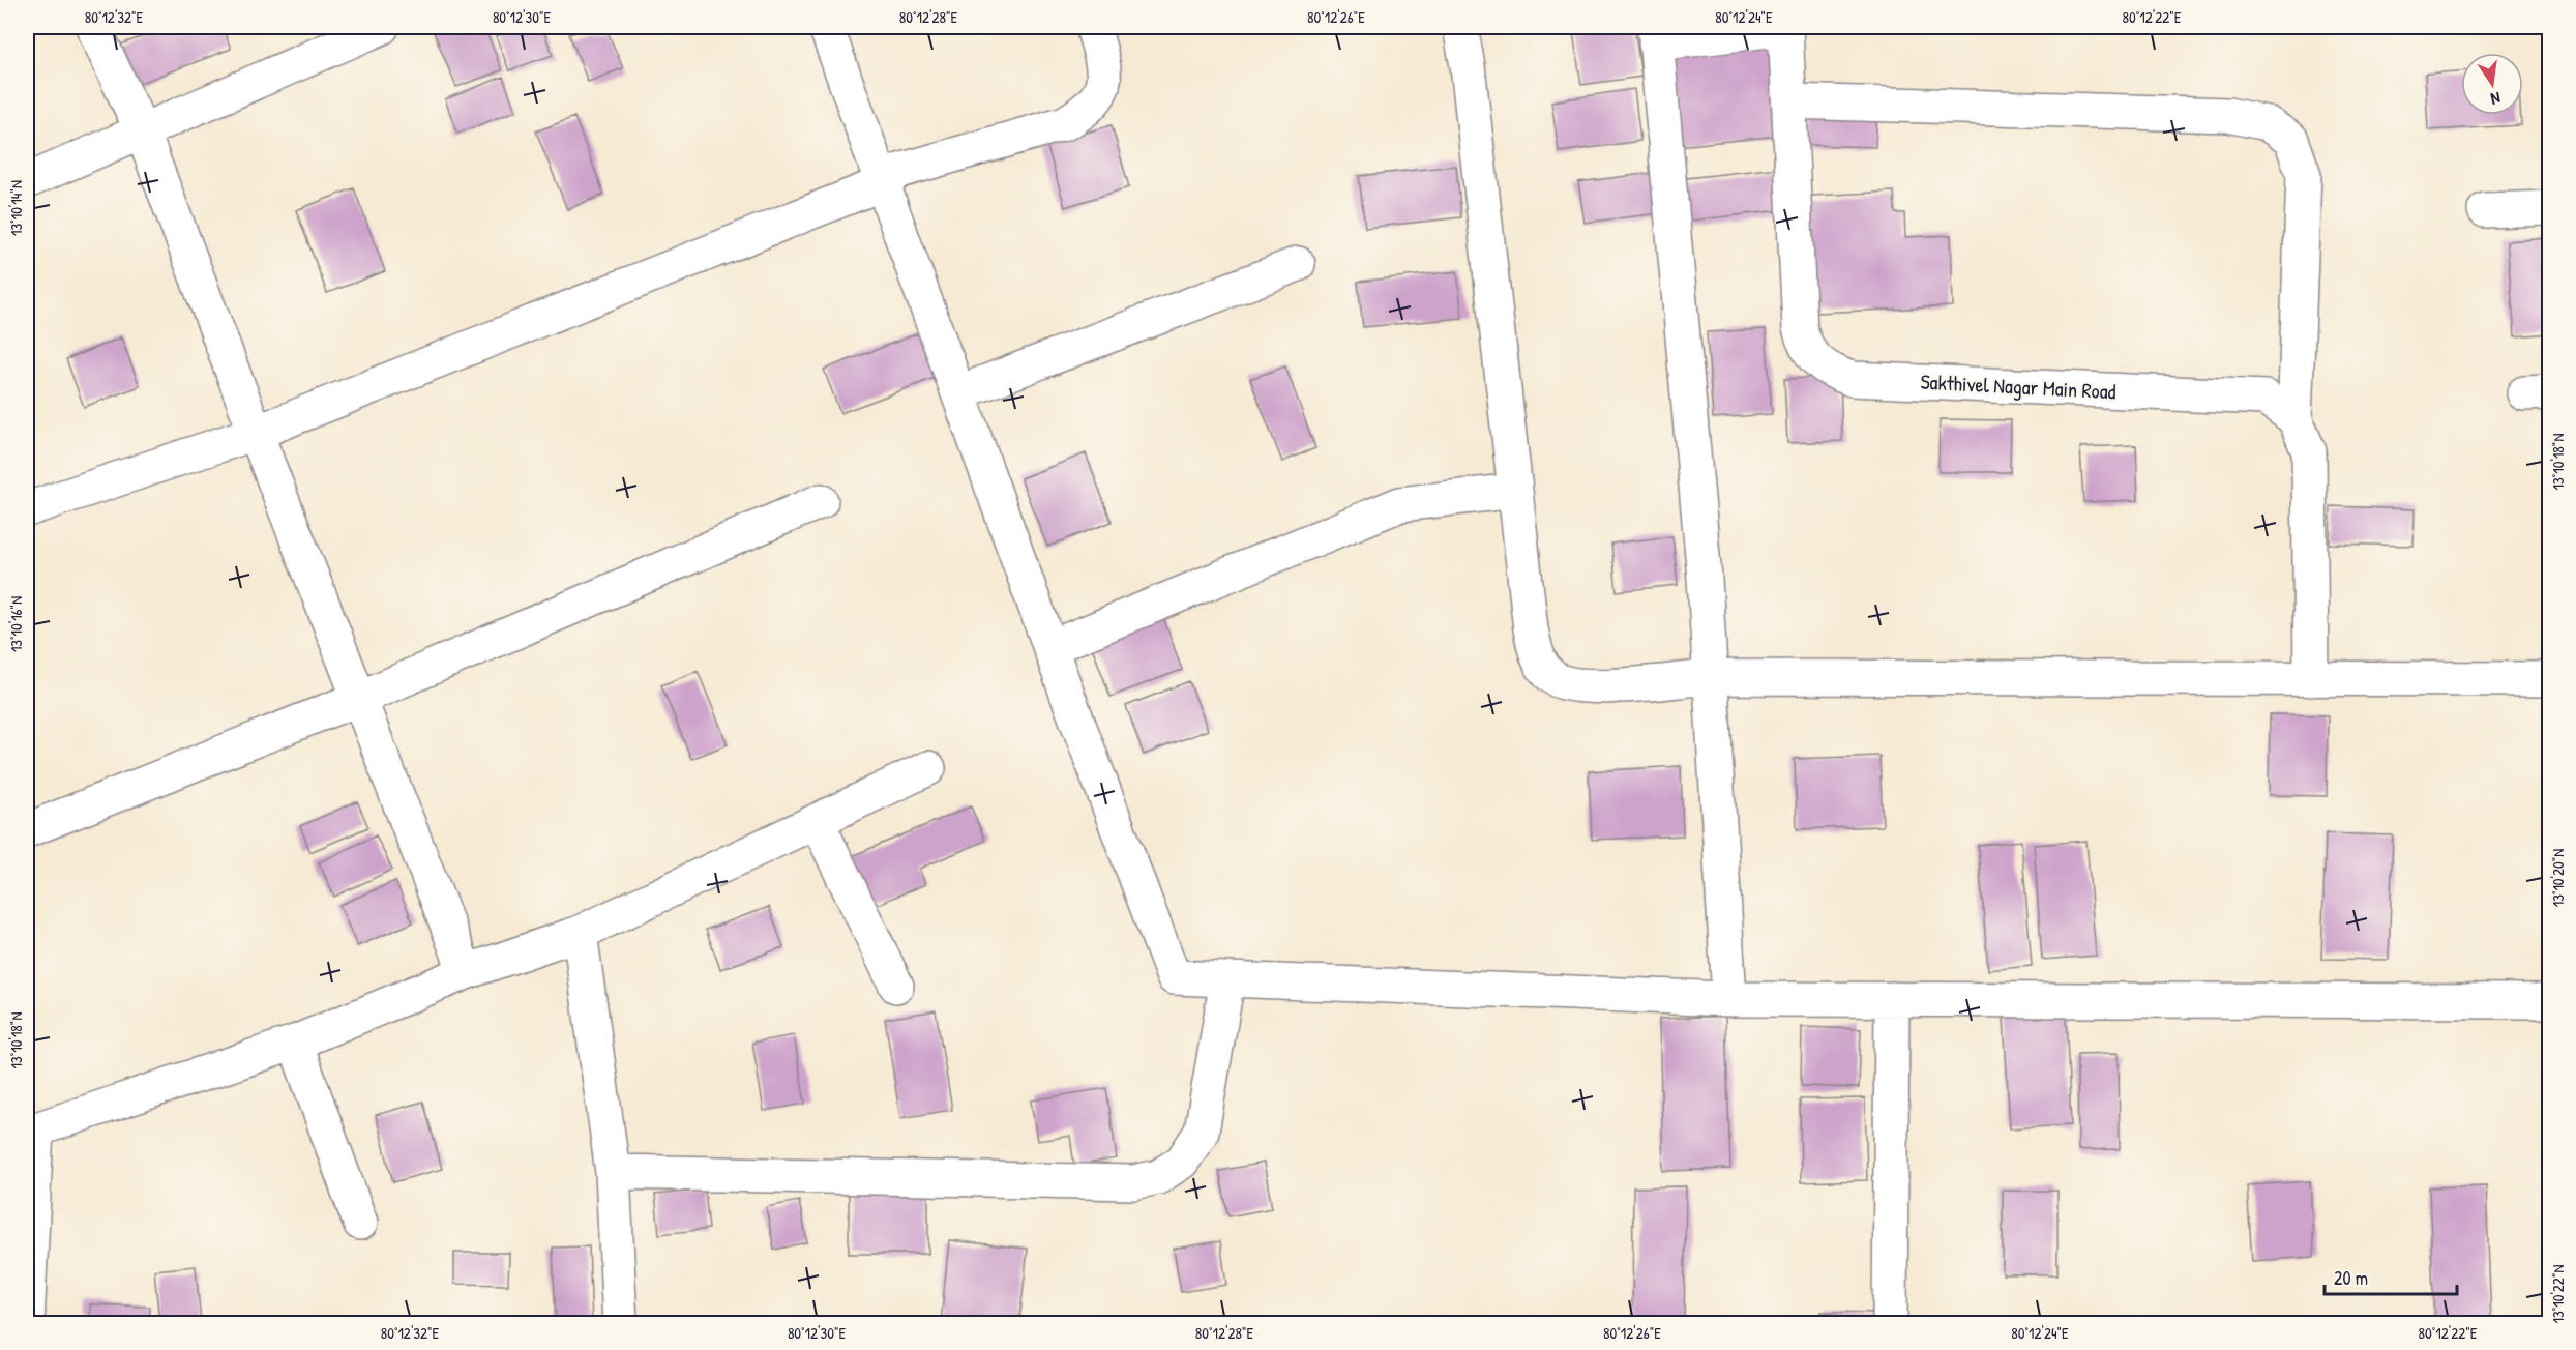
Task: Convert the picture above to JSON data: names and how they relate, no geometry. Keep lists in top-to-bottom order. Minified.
{"streets":{"street":["Sakthivel Nagar Main Road"]},"scale_bar":"20 m","north":"bottom","coordinates":["80°12'32\"E","80°12'30\"E","80°12'28\"E","80°12'26\"E","80°12'24\"E","80°12'22\"E","13°10'14\"N","13°10'18\"N","13°10'16\"N","13°10'20\"N","13°10'22\"N"]}
